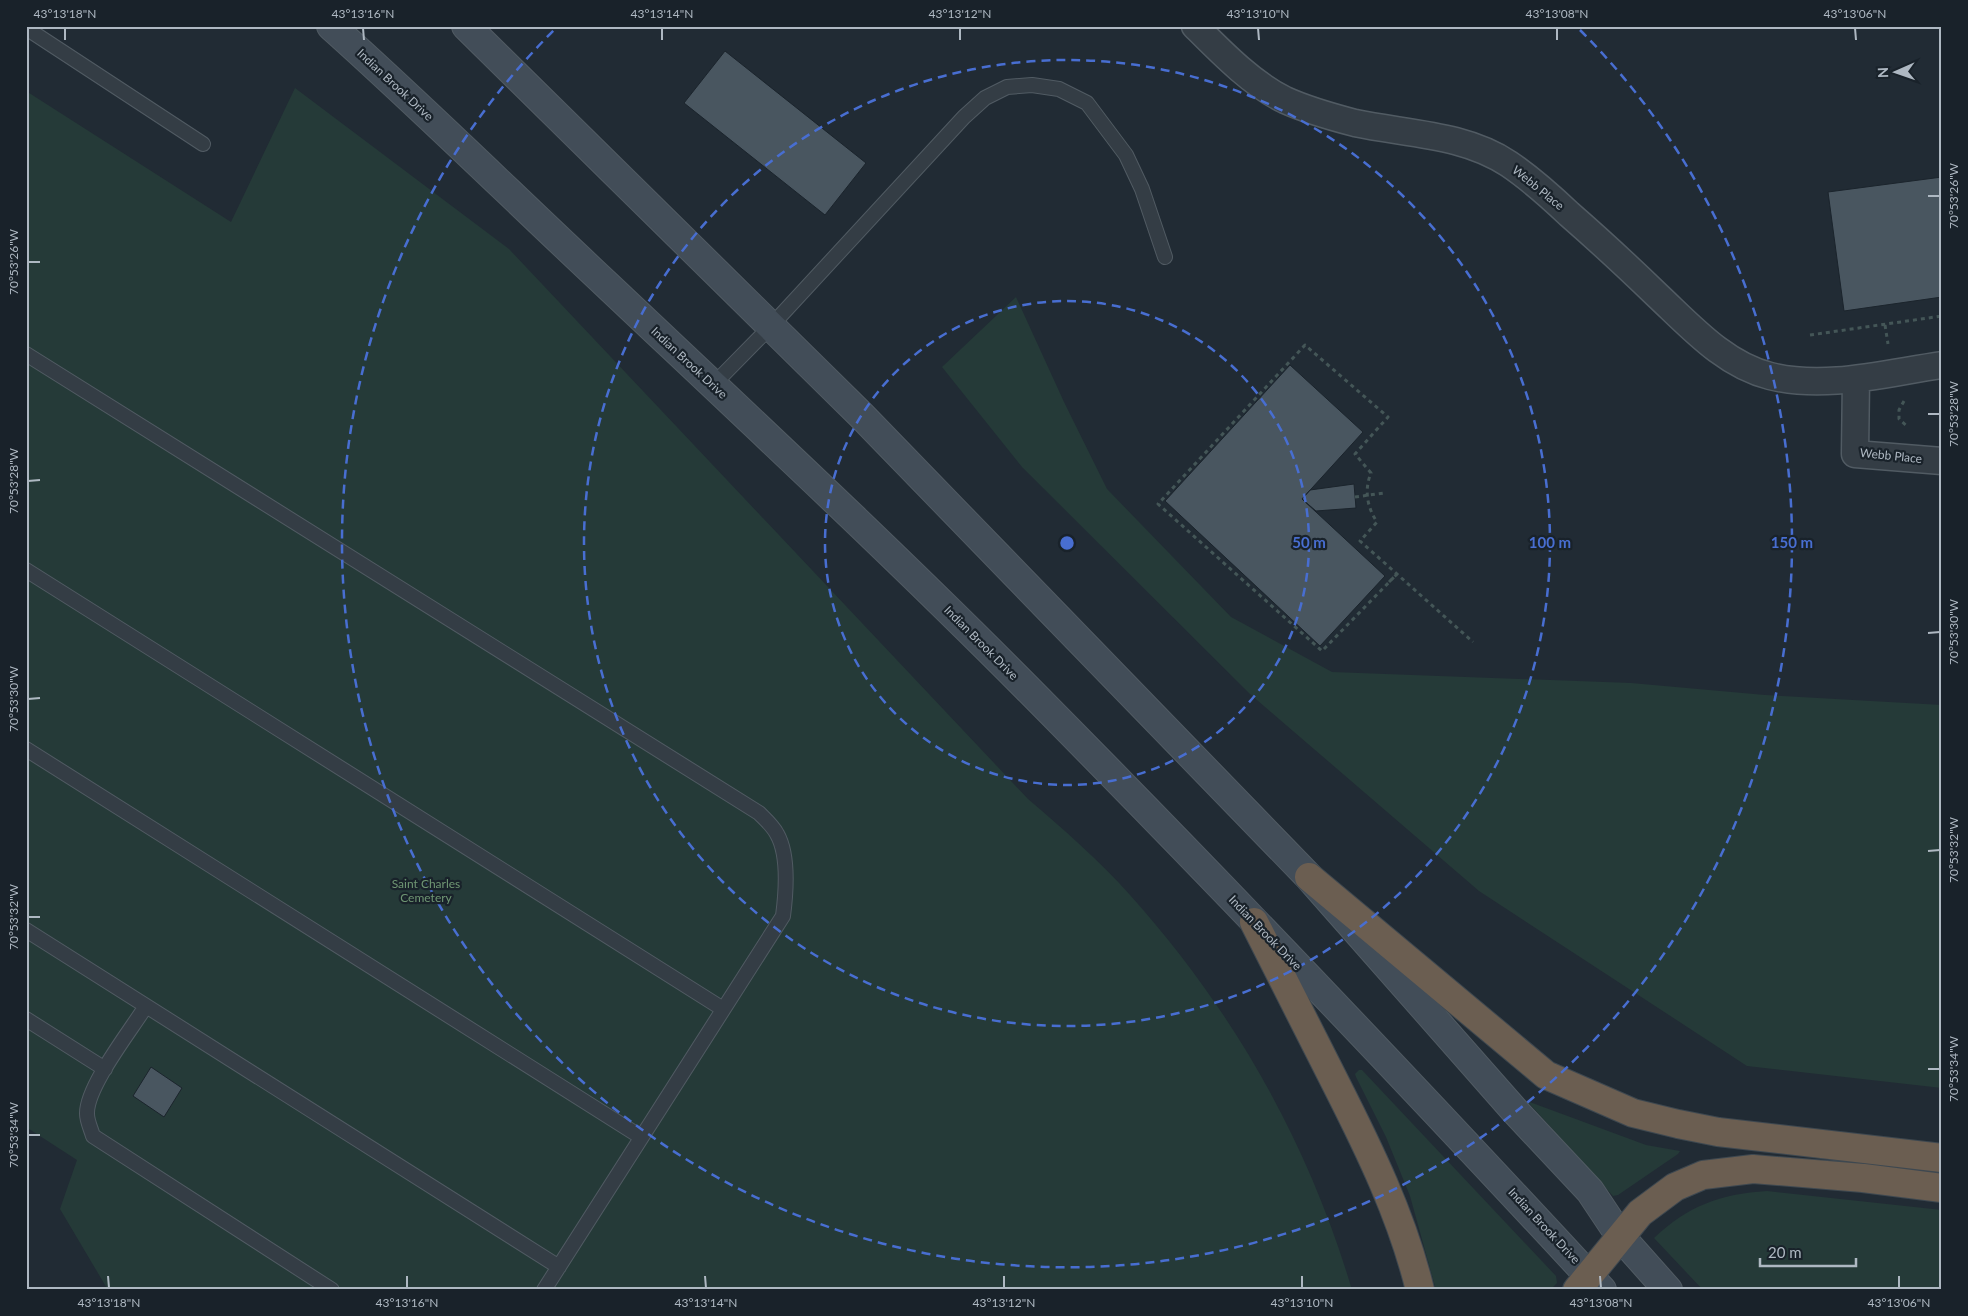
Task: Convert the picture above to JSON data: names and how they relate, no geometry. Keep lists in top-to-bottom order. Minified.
{"streets":{"main road":["Indian Brook Drive"],"street":["Webb Place"]},"parks":["Saint Charles Cemetery"],"scale_bar":"20 m","north":"left","coordinates":["43°13'18\"N","43°13'16\"N","43°13'14\"N","43°13'12\"N","43°13'10\"N","43°13'08\"N","43°13'06\"N","70°53'26\"W","70°53'28\"W","70°53'30\"W","70°53'32\"W","70°53'34\"W"],"rings":["50 m","100 m","150 m"]}
